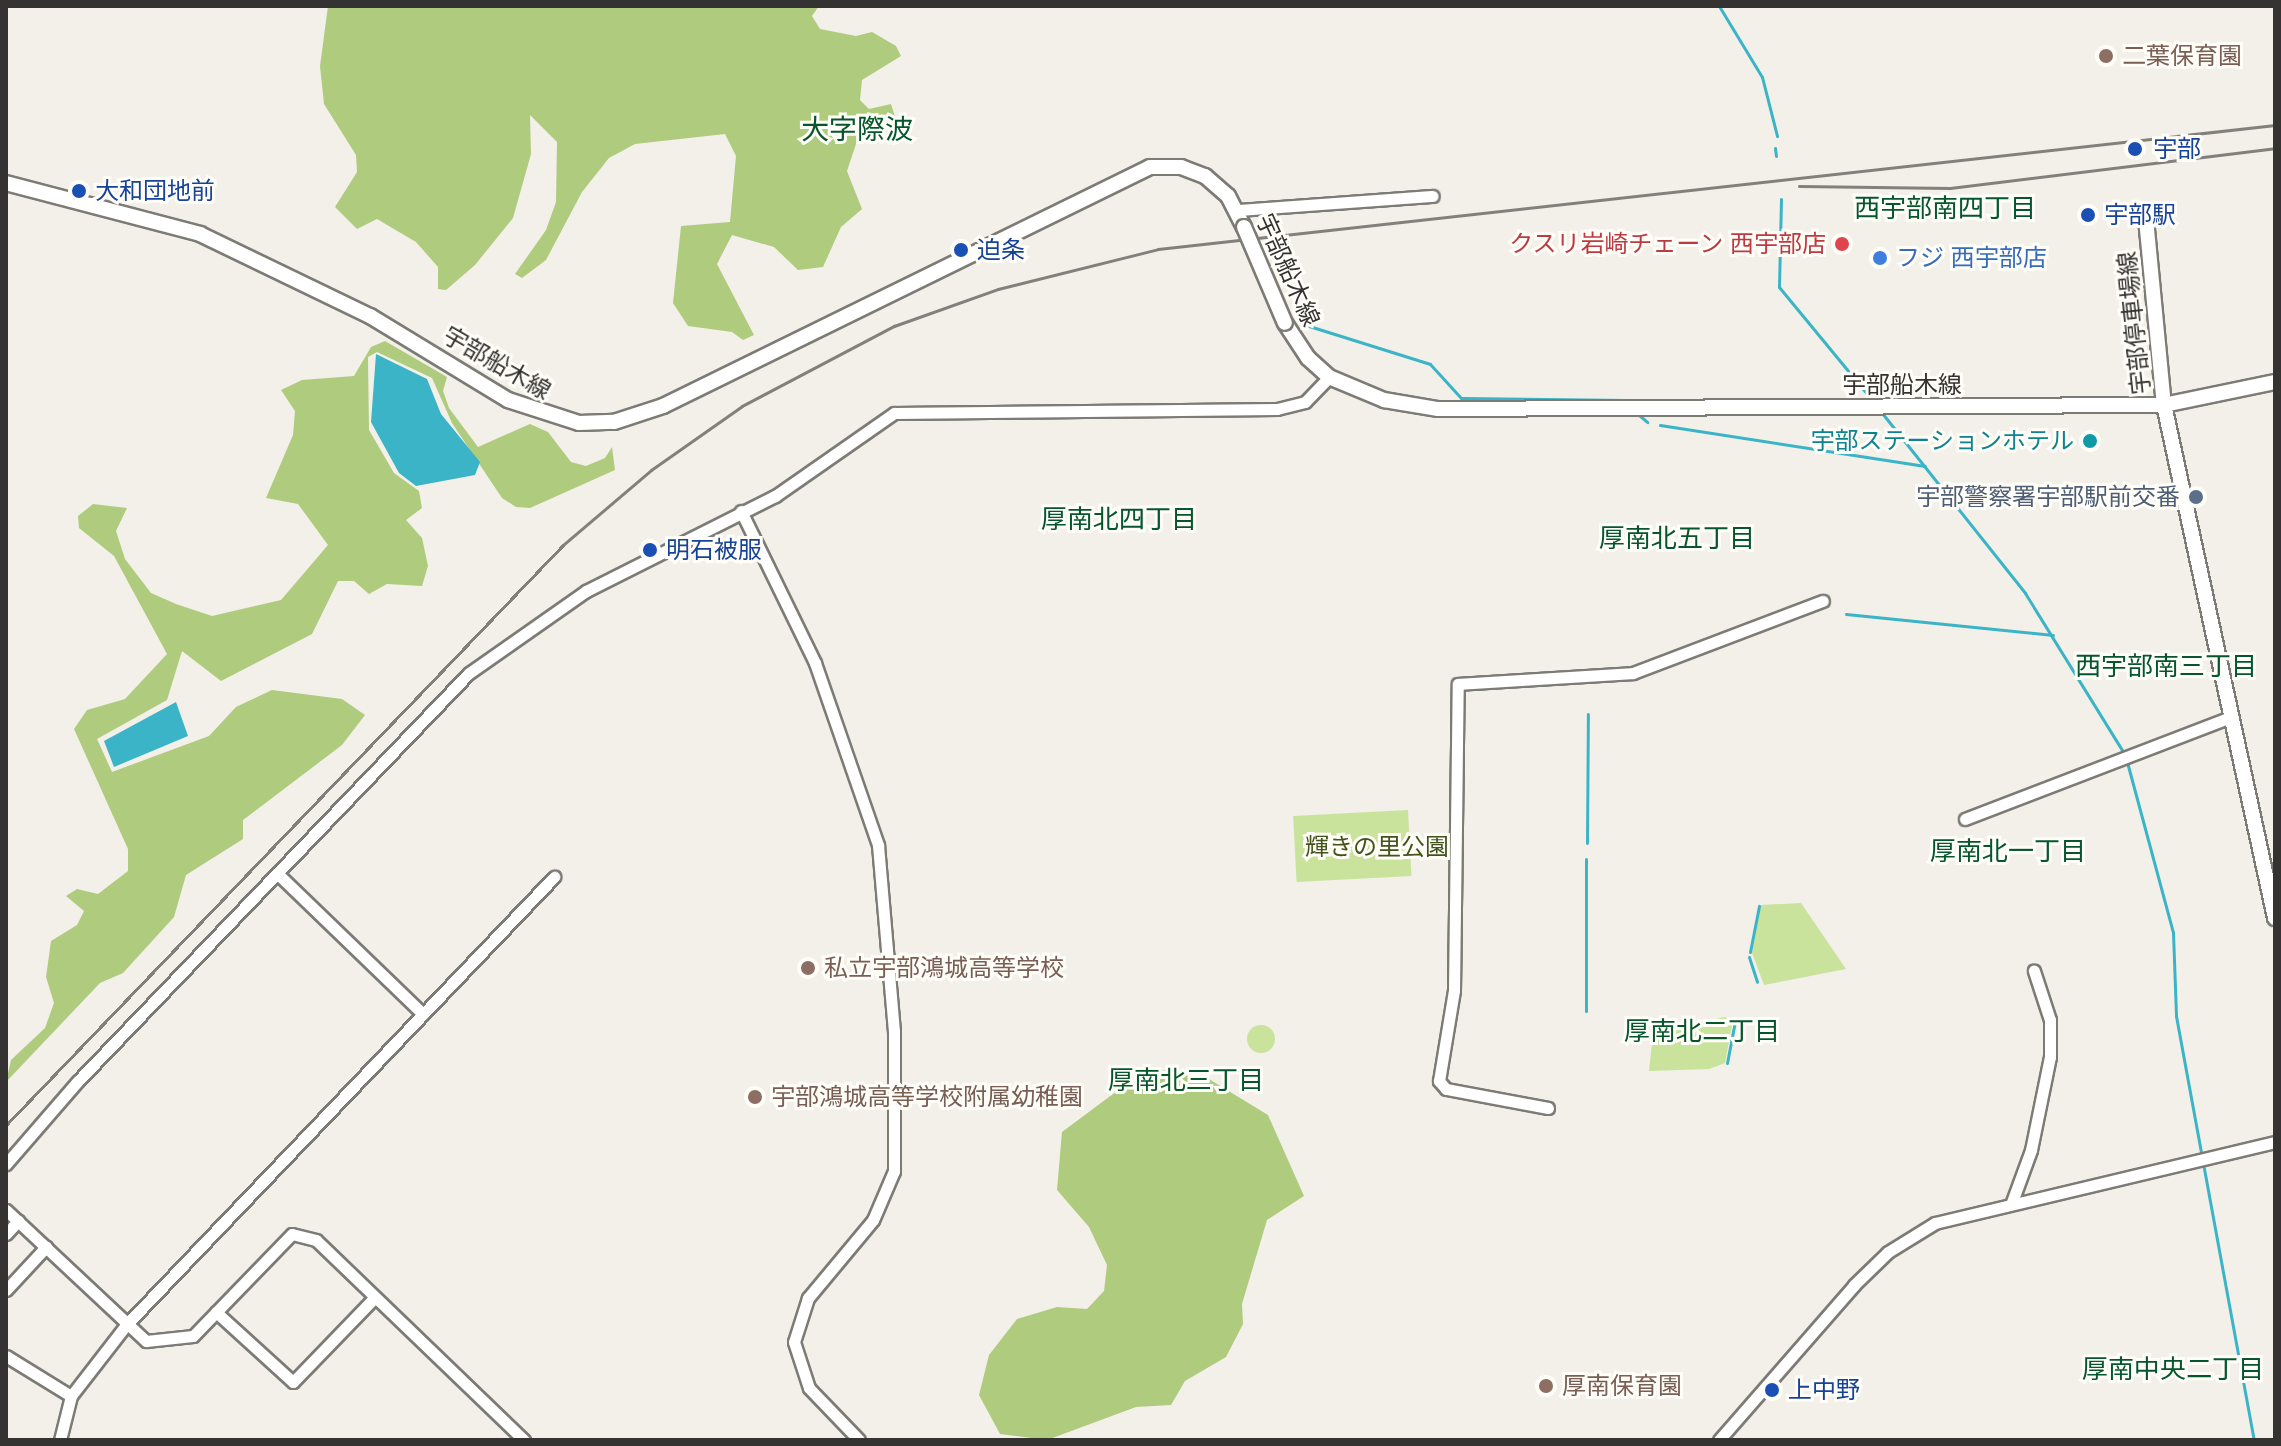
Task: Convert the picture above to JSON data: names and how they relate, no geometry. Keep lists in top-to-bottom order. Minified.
{"streets":{"main road":["宇部船木線","宇部停車場線"]},"crossings":[["宇部船木線","宇部停車場線"]],"districts":["大字際波","西宇部南四丁目","厚南北四丁目","厚南北五丁目","西宇部南三丁目","厚南北一丁目","厚南北二丁目","厚南北三丁目","厚南中央二丁目"],"parks":["輝きの里公園"],"places":["二葉保育園","宇部","大和団地前","宇部駅","クスリ岩崎チェーン 西宇部店","迫条","フジ 西宇部店","宇部ステーションホテル","宇部警察署宇部駅前交番","明石被服","私立宇部鴻城高等学校","宇部鴻城高等学校附属幼稚園","厚南保育園","上中野"]}
